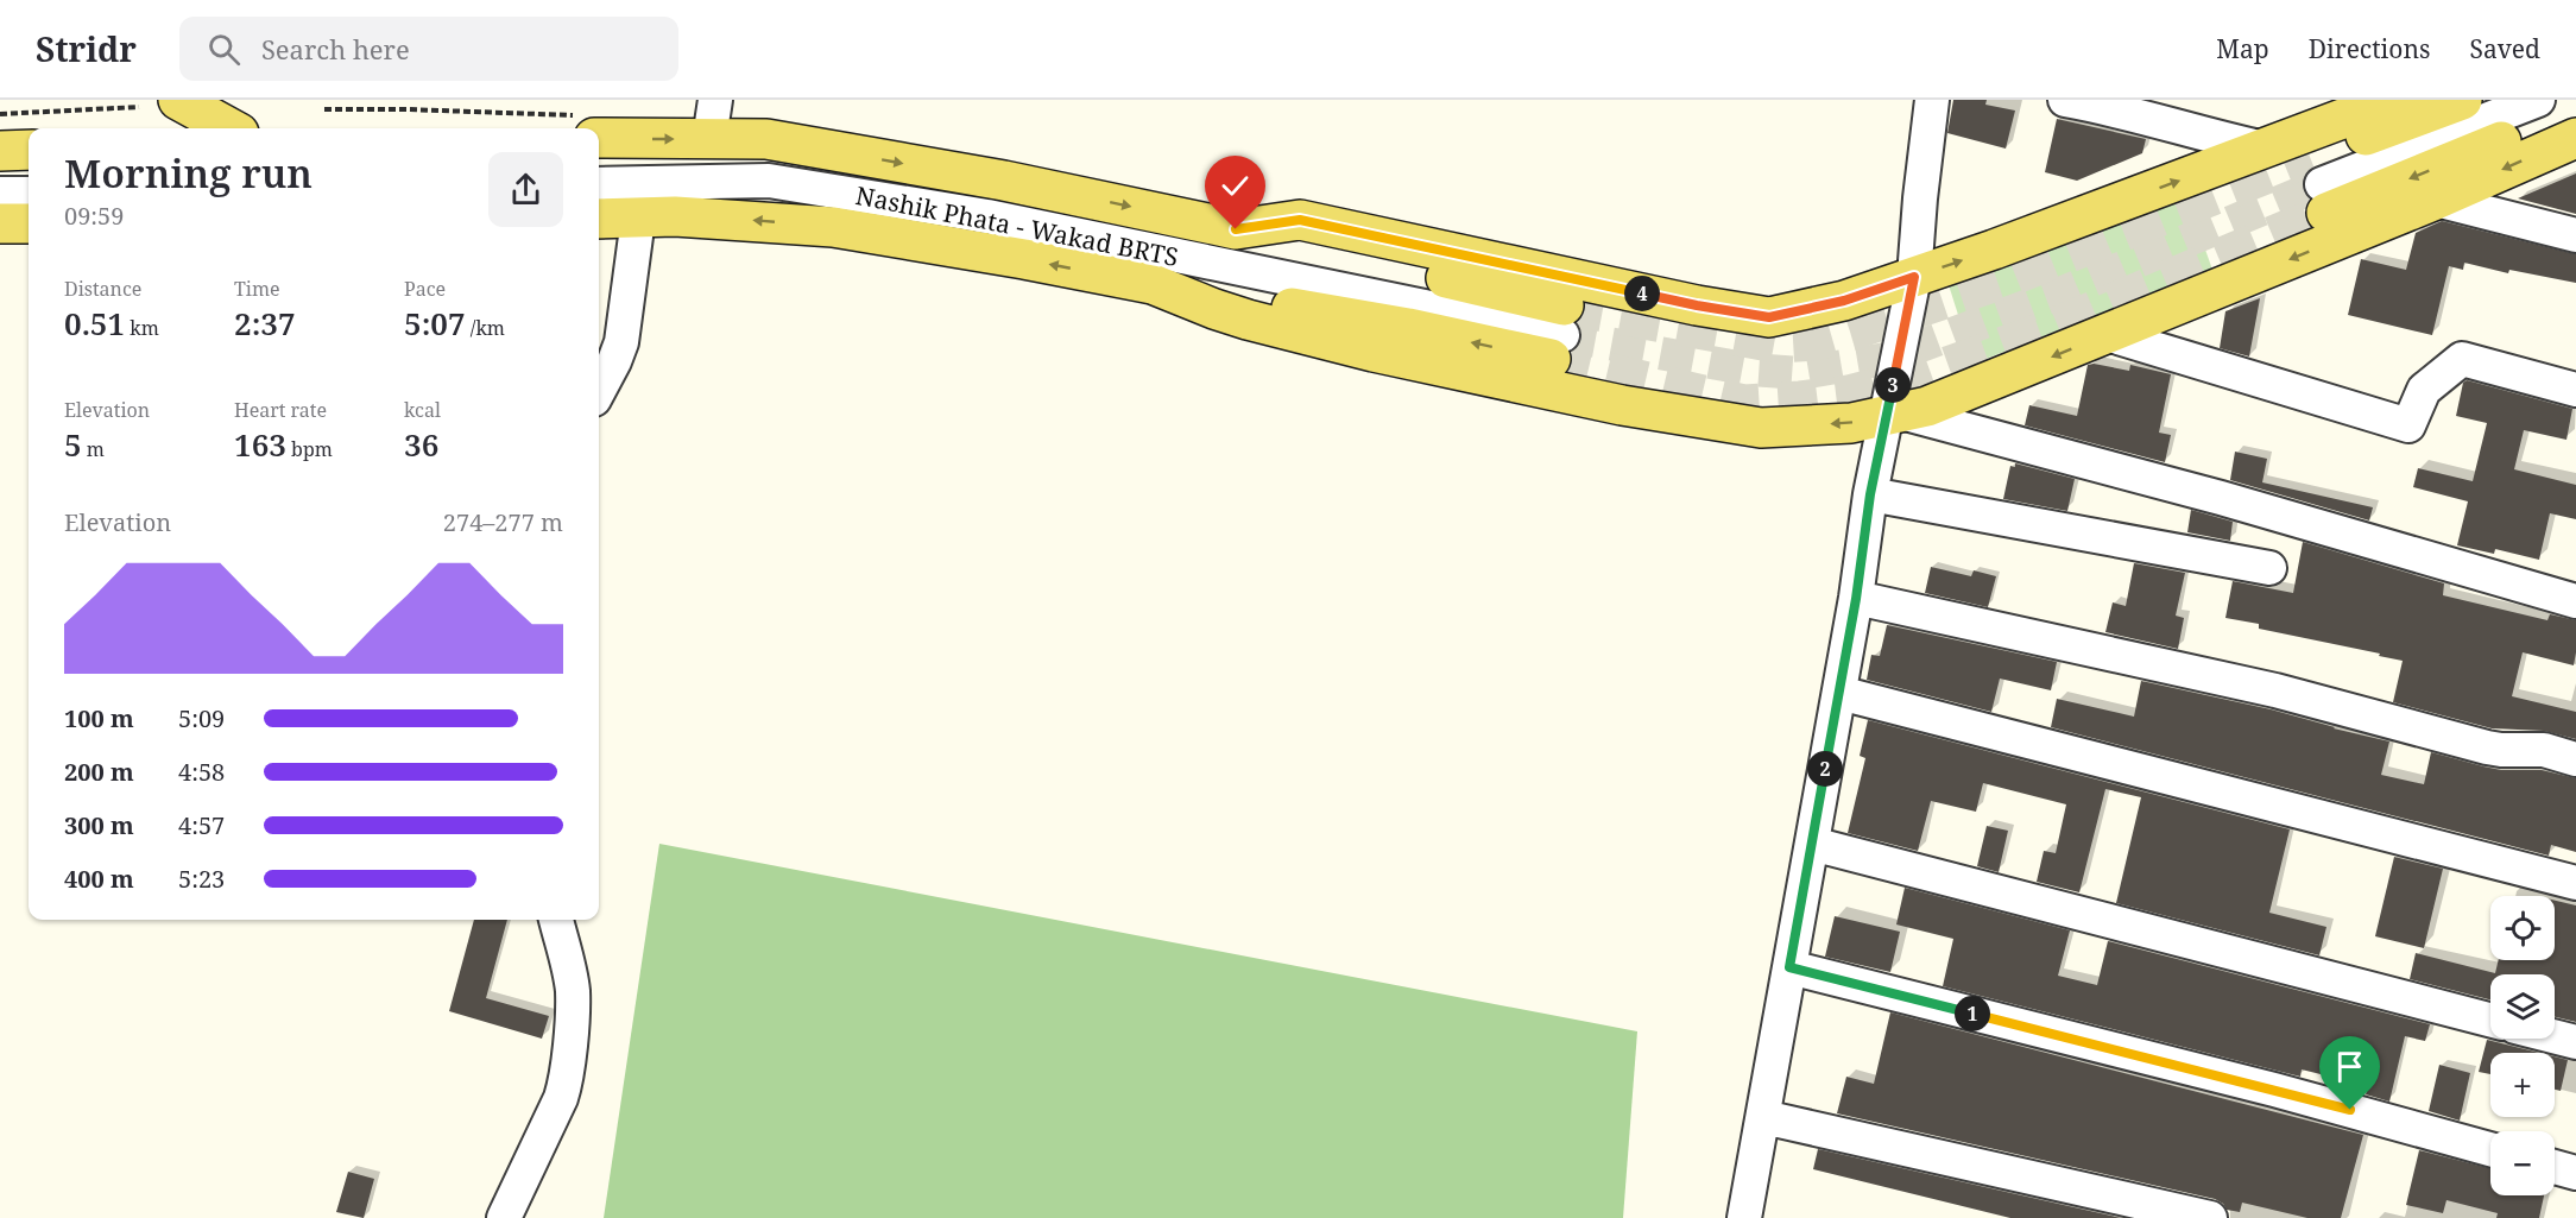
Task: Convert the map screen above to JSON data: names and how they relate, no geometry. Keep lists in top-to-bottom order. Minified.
{"streets":{"street":["Nashik Phata - Wakad BRTS"]},"page":{"header":"Stridr","search":"Search here","nav":["Map","Directions","Saved"],"heading":["Morning run","09:59"],"stats":[["Distance","0.51 km"],["Time","2:37"],["Pace","5:07 /km"],["Elevation","5 m"],["Heart rate","163 bpm"],["kcal","36"]],"pins":["4","3","2","1"],"chart":["Elevation","274–277 m"],"list":[{"name":"100 m","note":"5:09"},{"name":"200 m","note":"4:58"},{"name":"300 m","note":"4:57"},{"name":"400 m","note":"5:23"}],"map_buttons":["+","−"]}}
